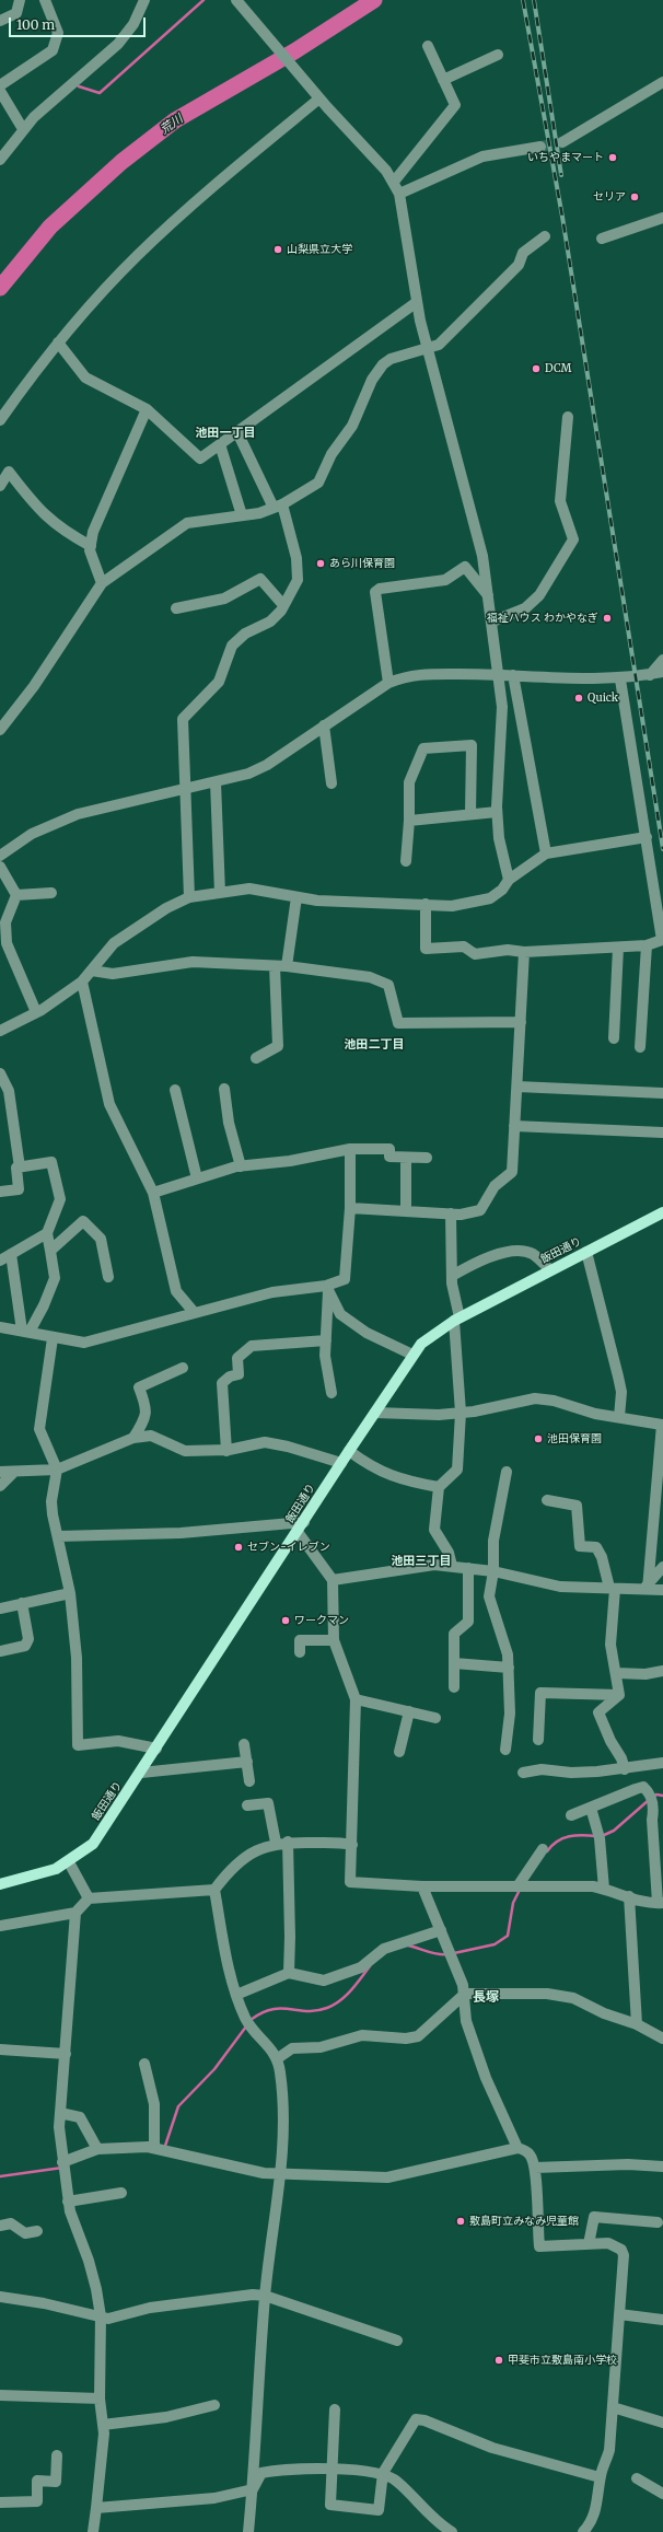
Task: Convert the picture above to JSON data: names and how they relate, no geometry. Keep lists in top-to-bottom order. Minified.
{"streets":{"main road":["飯田通り"]},"districts":["池田一丁目","池田二丁目","池田三丁目","長塚"],"water":["荒川"],"places":["いちやまマート","セリア","山梨県立大学","DCM","あら川保育園","福祉ハウス わかやなぎ","Quick","池田保育園","セブン-イレブン","ワークマン","敷島町立みなみ児童館","甲斐市立敷島南小学校"],"scale_bar":"100 m"}
